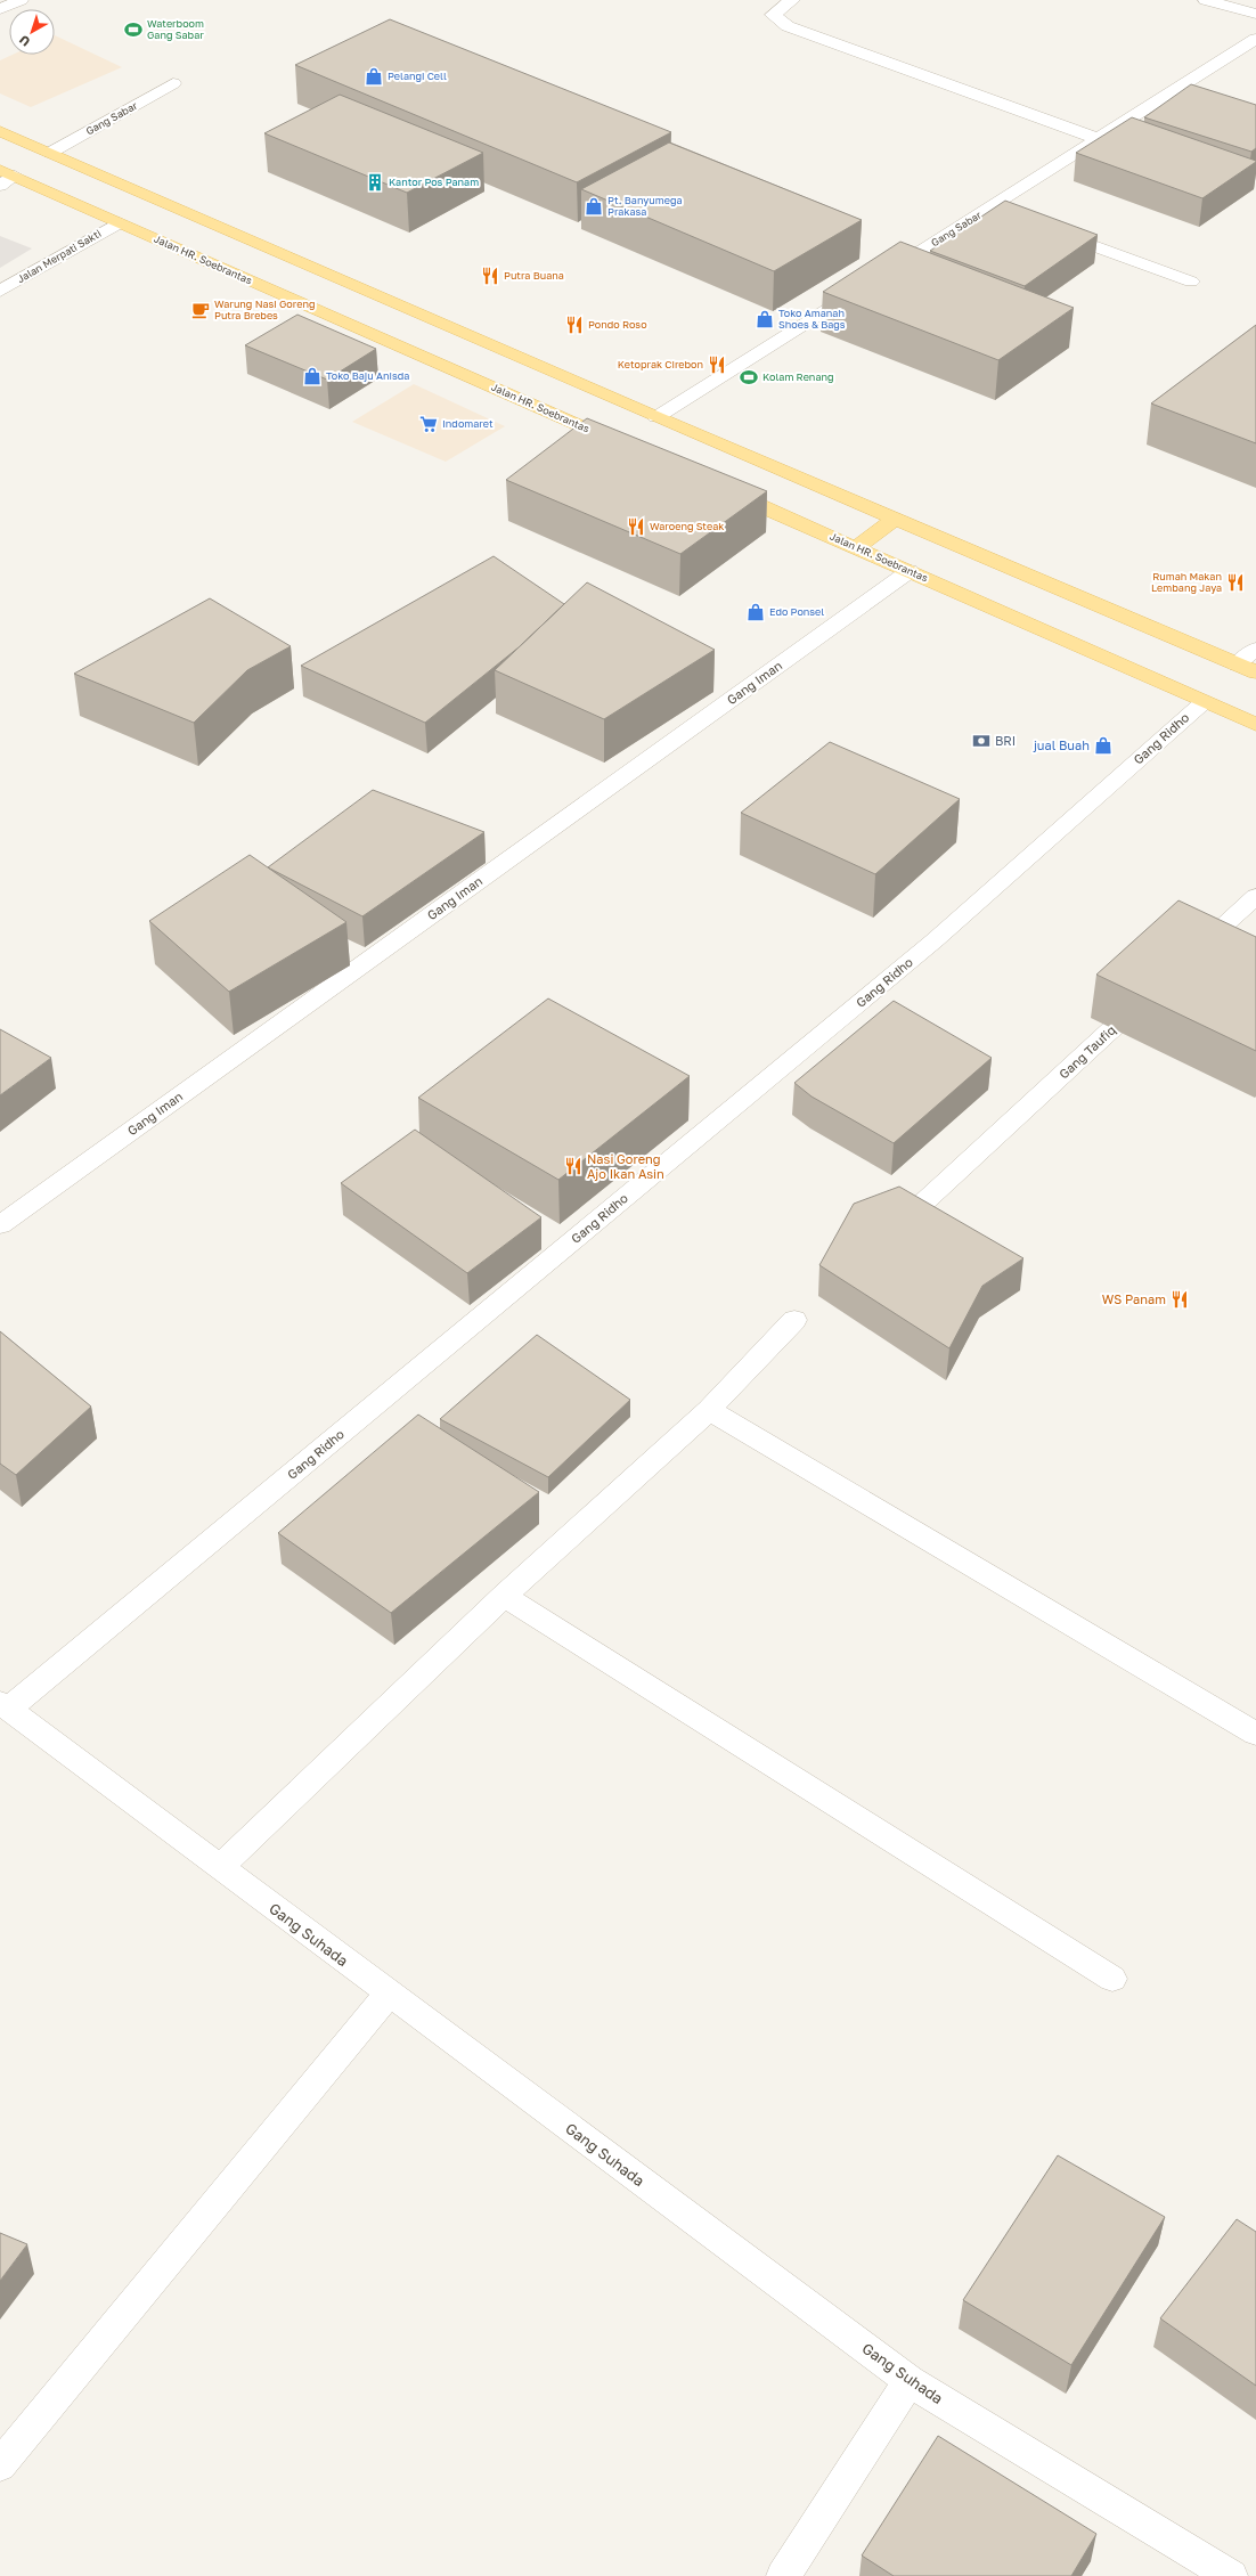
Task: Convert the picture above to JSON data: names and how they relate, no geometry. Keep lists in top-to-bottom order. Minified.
{"streets":{"main road":["Jalan HR. Soebrantas"],"street":["Gang Sabar","Jalan Merpati Sakti","Gang Iman","Gang Ridho","Gang Taufiq","Gang Suhada"]},"crossings":[["Jalan Merpati Sakti","Jalan HR. Soebrantas"],["Jalan HR. Soebrantas","Gang Iman"],["Jalan HR. Soebrantas","Gang Ridho"],["Gang Ridho","Gang Suhada"]],"places":{"sports":["Waterboom Gang Sabar","Kolam Renang"],"shop":["Pelangi Cell","Pt. Banyumega Prakasa","Toko Amanah Shoes & Bags","Toko Baju Anisda","Edo Ponsel","jual Buah"],"building":["Kantor Pos Panam"],"restaurant":["Putra Buana","Pondo Roso","Ketoprak Cirebon","Waroeng Steak","Rumah Makan Lembang Jaya","Nasi Goreng Ajo Ikan Asin","WS Panam"],"cafe":["Warung Nasi Goreng Putra Brebes"],"supermarket":["Indomaret"],"bank":["BRI"]},"north":"bottom left"}
